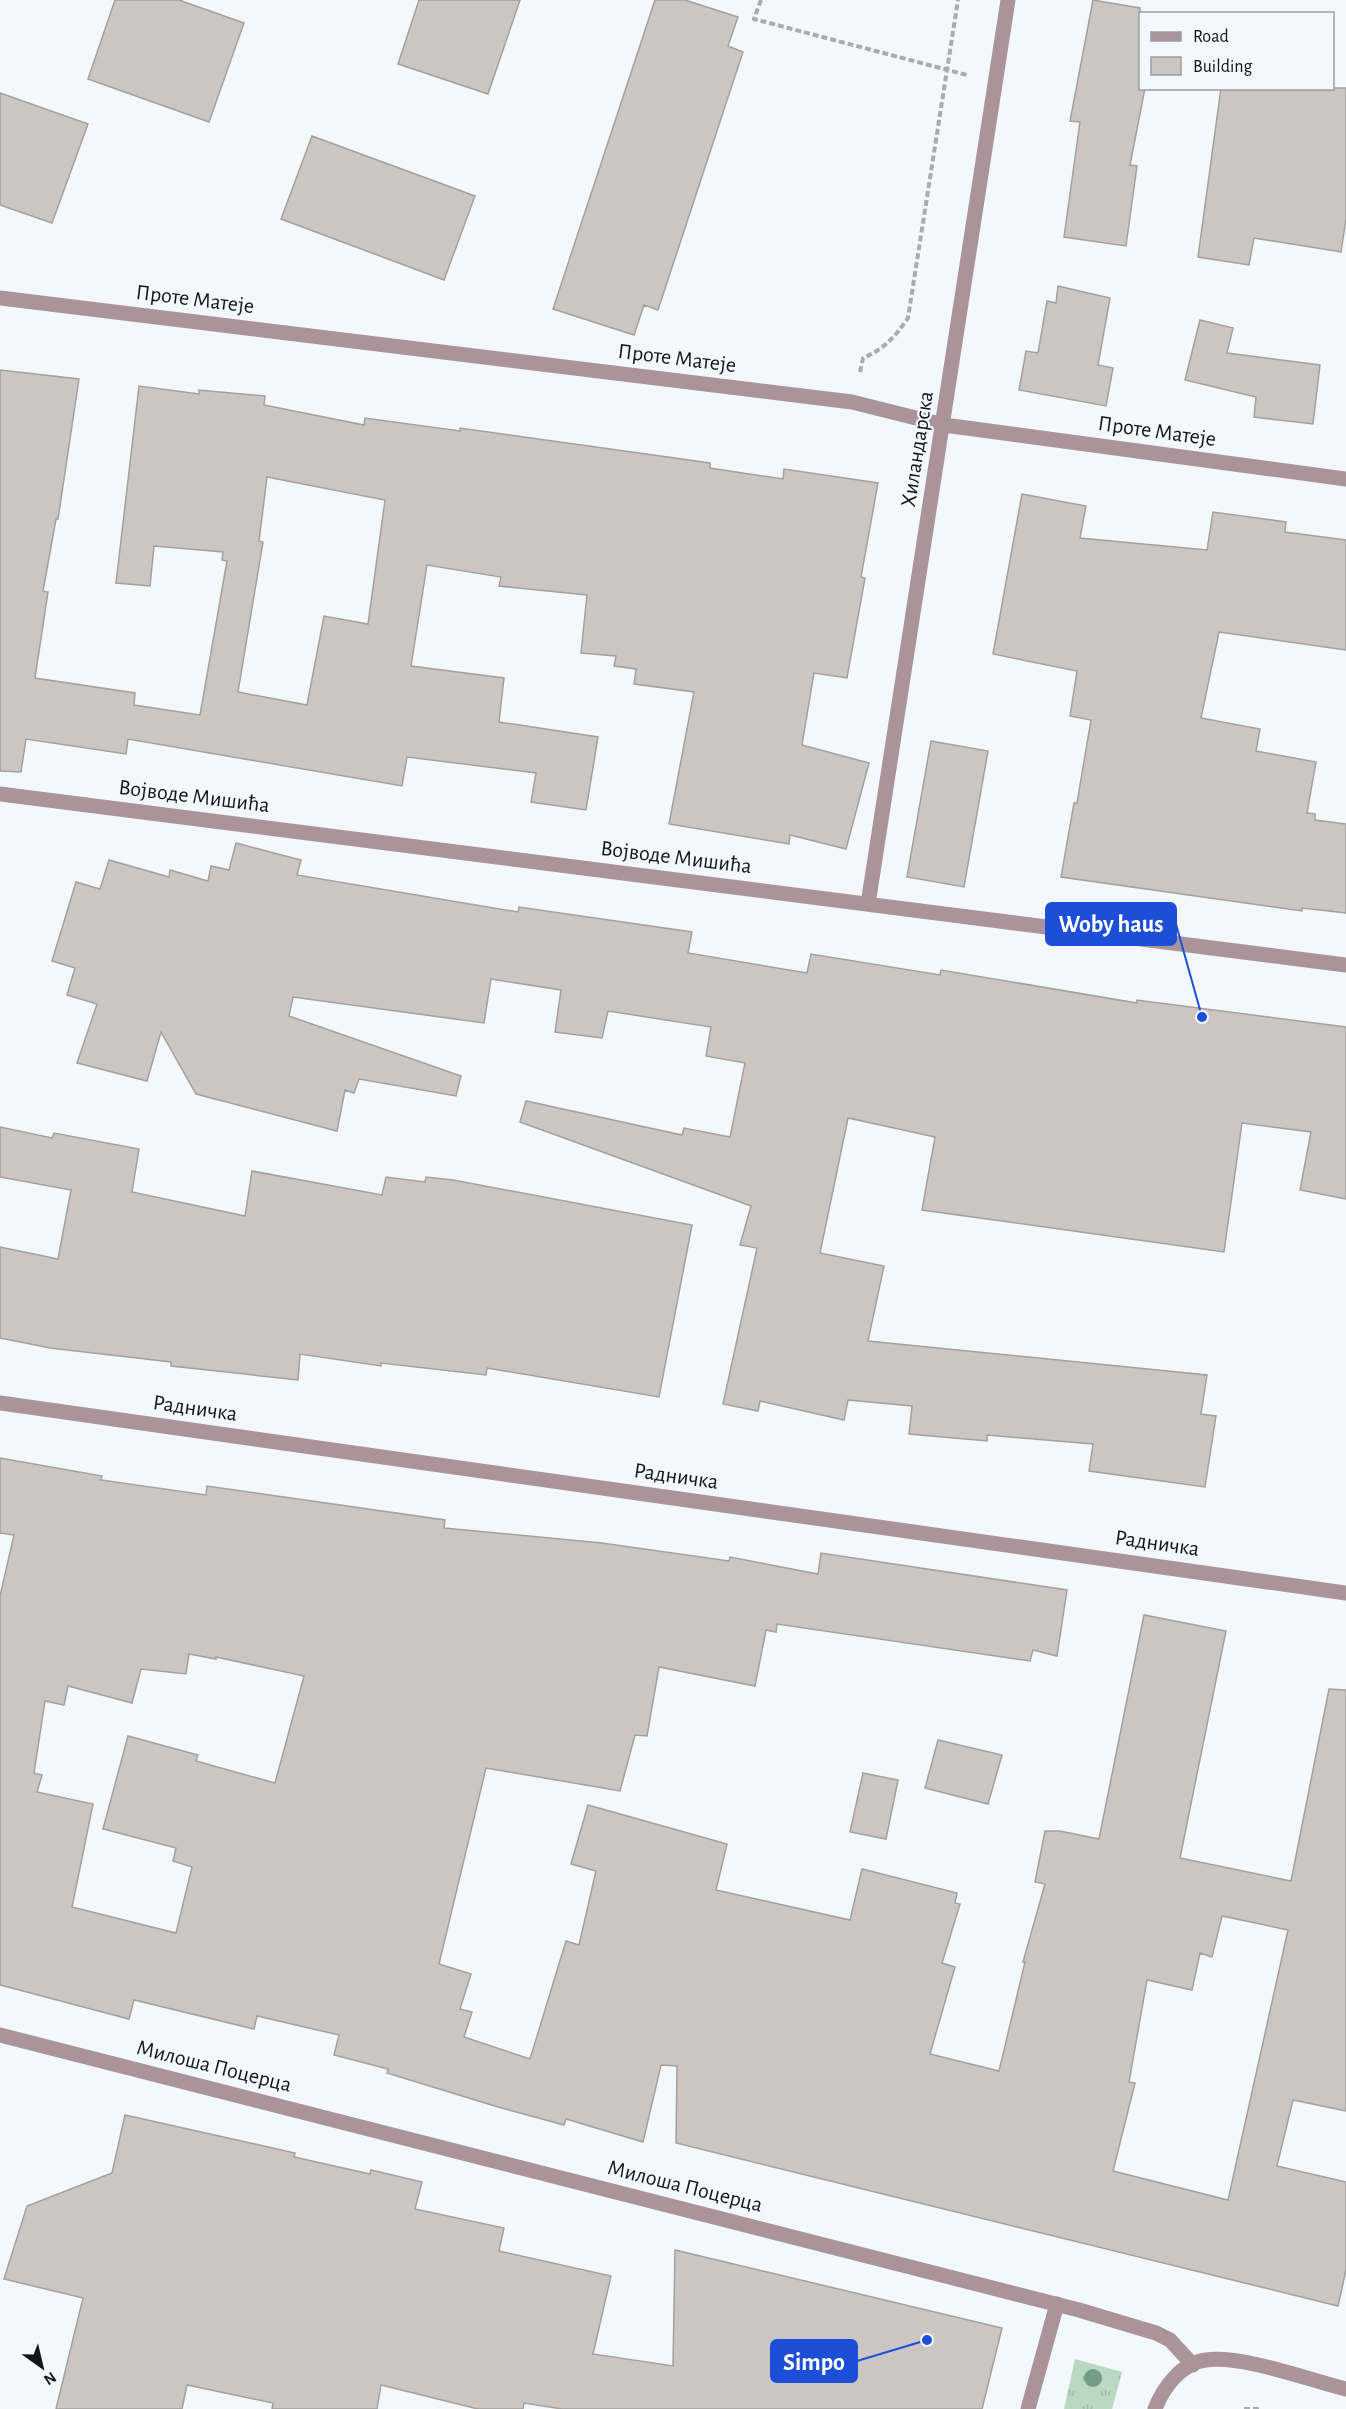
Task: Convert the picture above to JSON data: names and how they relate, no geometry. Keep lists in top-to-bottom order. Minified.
{"streets":{"street":["Проте Матеје","Хиландарска","Војводе Мишића","Радничка","Милоша Поцерца"]},"crossings":[["Проте Матеје","Хиландарска"],["Хиландарска","Војводе Мишића"]],"places":["Woby haus","Simpo"],"legend":["Road","Building"],"north":"bottom right"}
